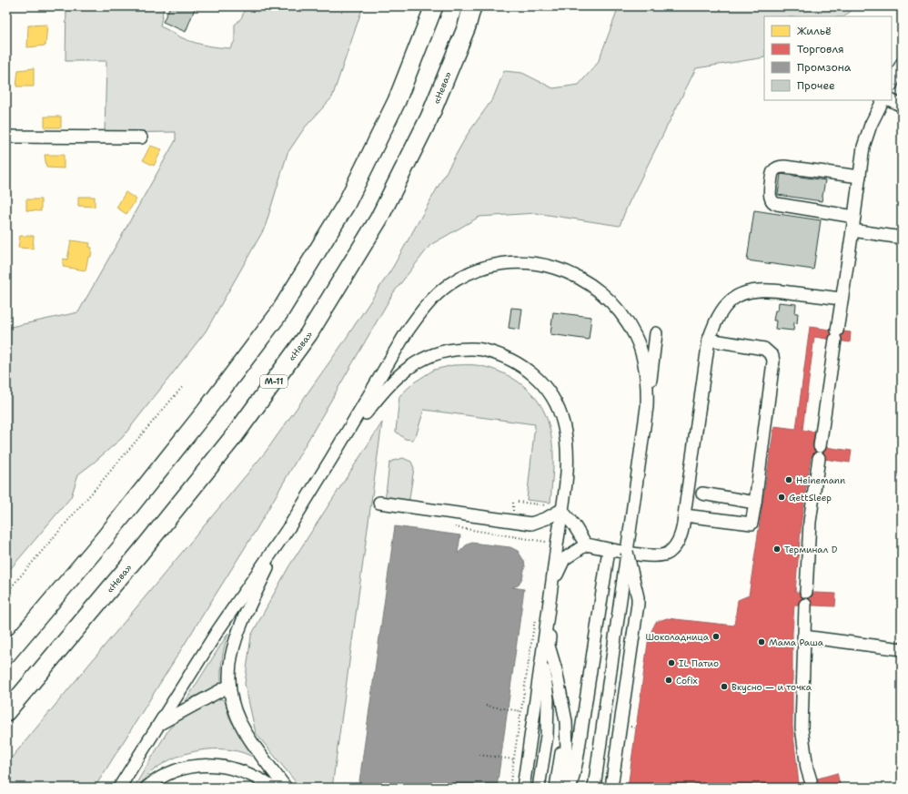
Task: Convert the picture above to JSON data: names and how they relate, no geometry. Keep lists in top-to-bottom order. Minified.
{"streets":{"highway":["«Нева»","М-11"]},"places":["Heinemann","GettSleep","Терминал D","Шоколадница","Мама Раша","IL Патио","Cofix","Вкусно — и точка"],"legend":["Жильё","Торговля","Промзона","Прочее"]}
